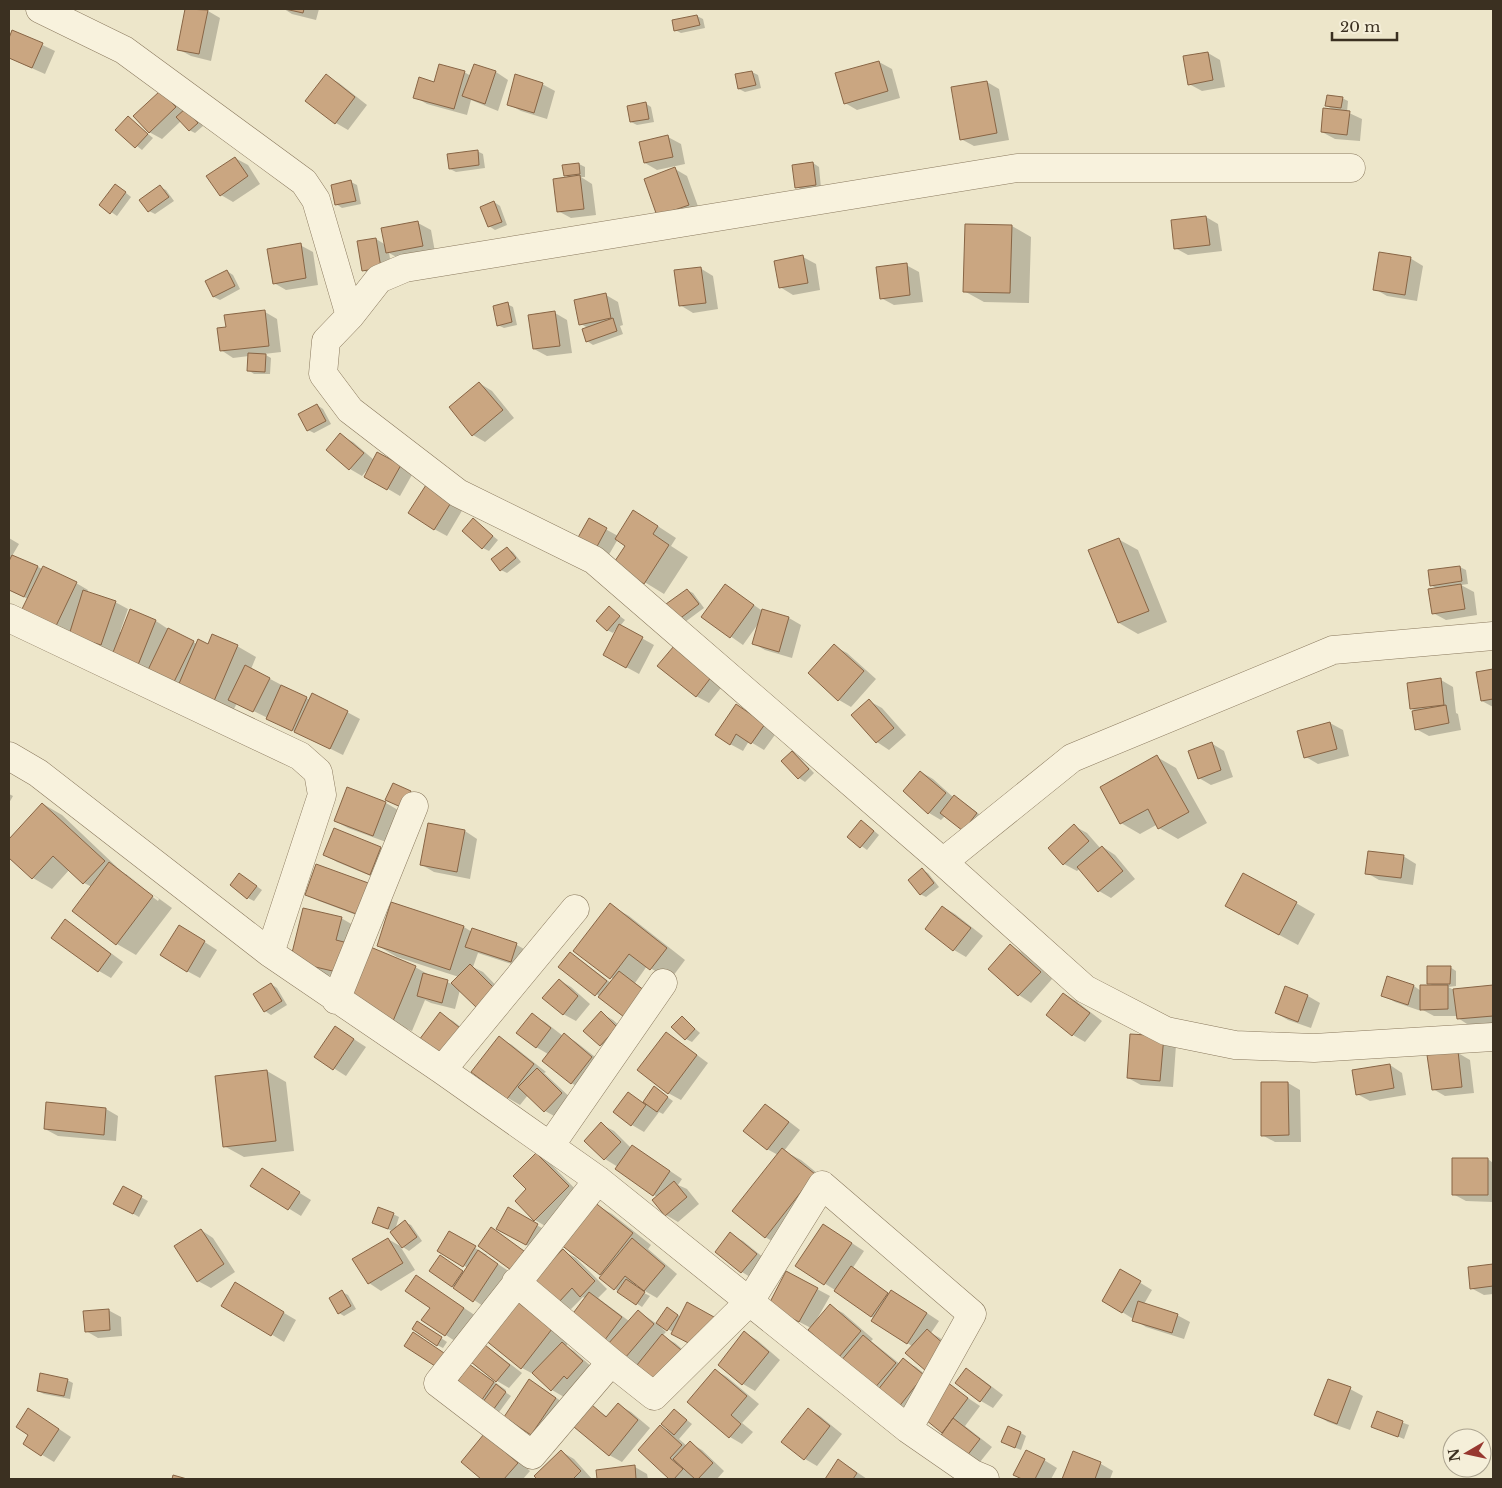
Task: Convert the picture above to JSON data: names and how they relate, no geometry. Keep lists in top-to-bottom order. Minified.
{"scale_bar":"20 m","north":"left"}
